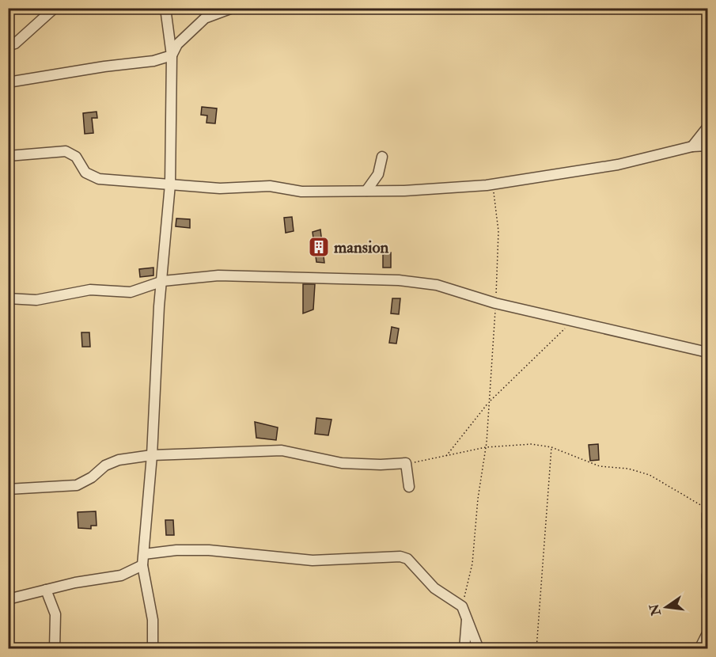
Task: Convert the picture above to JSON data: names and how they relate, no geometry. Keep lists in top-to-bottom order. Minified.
{"places":{"building":["mansion"]},"north":"left"}
